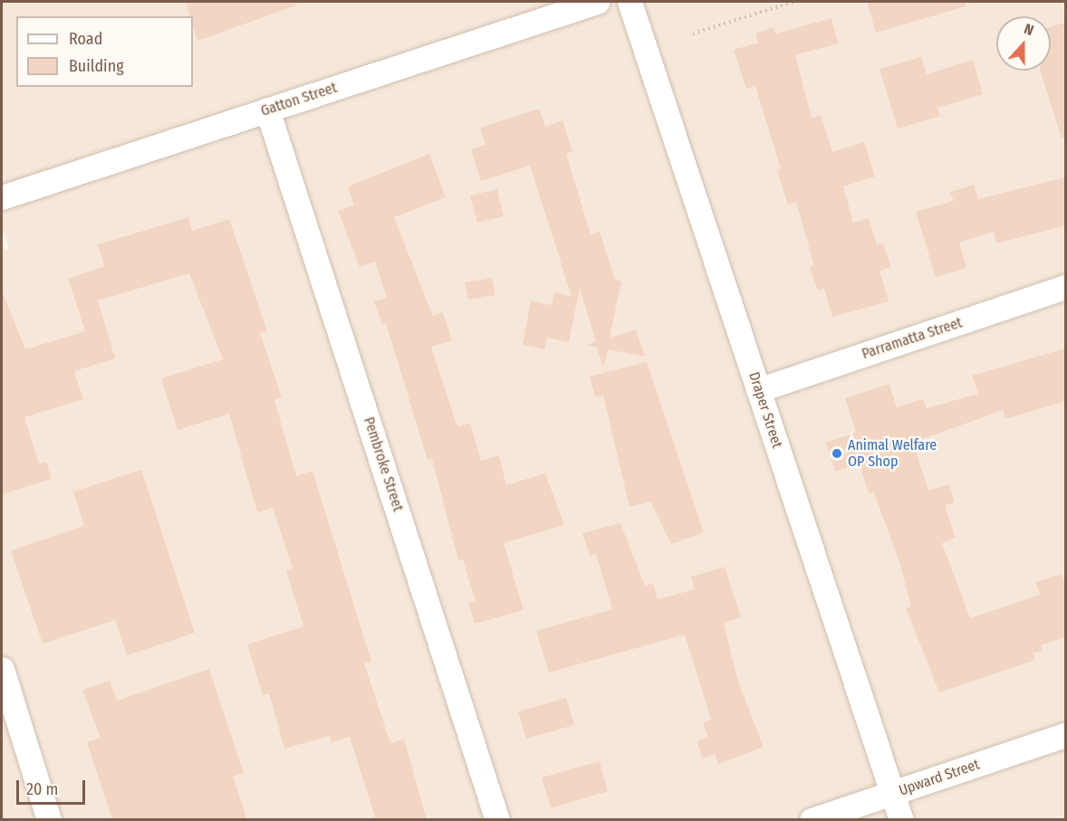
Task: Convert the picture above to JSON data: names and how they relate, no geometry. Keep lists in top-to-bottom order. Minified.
{"streets":{"street":["Gatton Street","Parramatta Street","Draper Street","Pembroke Street","Upward Street"]},"crossings":[["Gatton Street","Pembroke Street"],["Parramatta Street","Draper Street"],["Draper Street","Upward Street"]],"places":["Animal Welfare OP Shop"],"legend":["Road","Building"],"scale_bar":"20 m","north":"top"}
